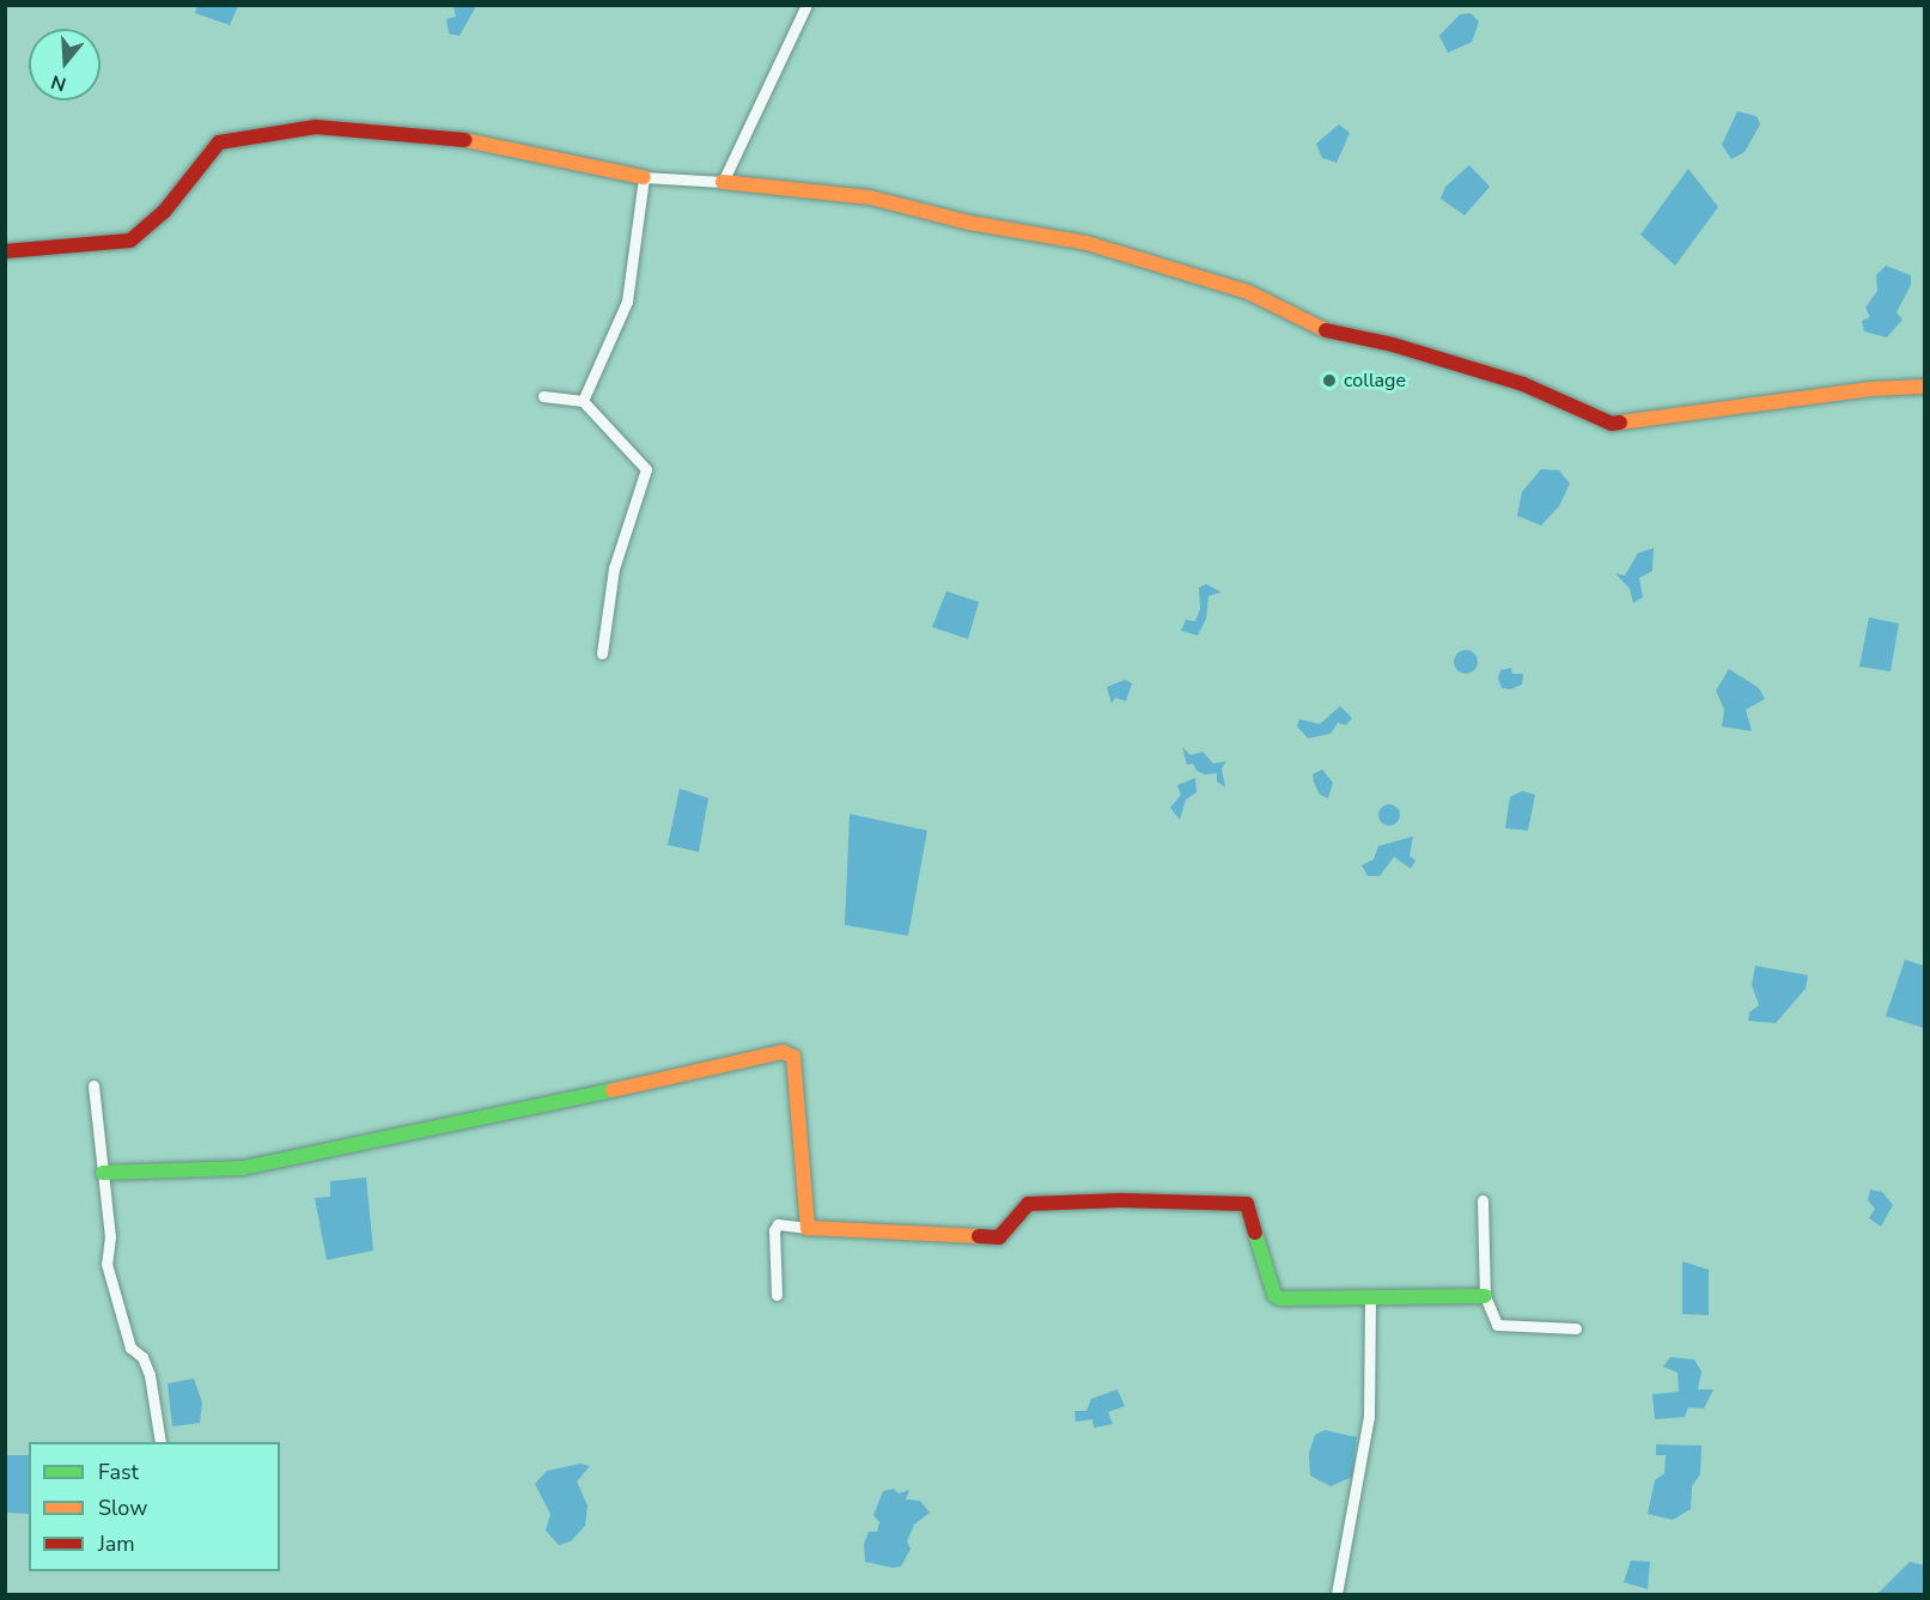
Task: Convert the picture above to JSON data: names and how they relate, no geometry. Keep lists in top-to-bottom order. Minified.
{"places":["collage"],"legend":["Fast","Slow","Jam"],"north":"bottom"}
